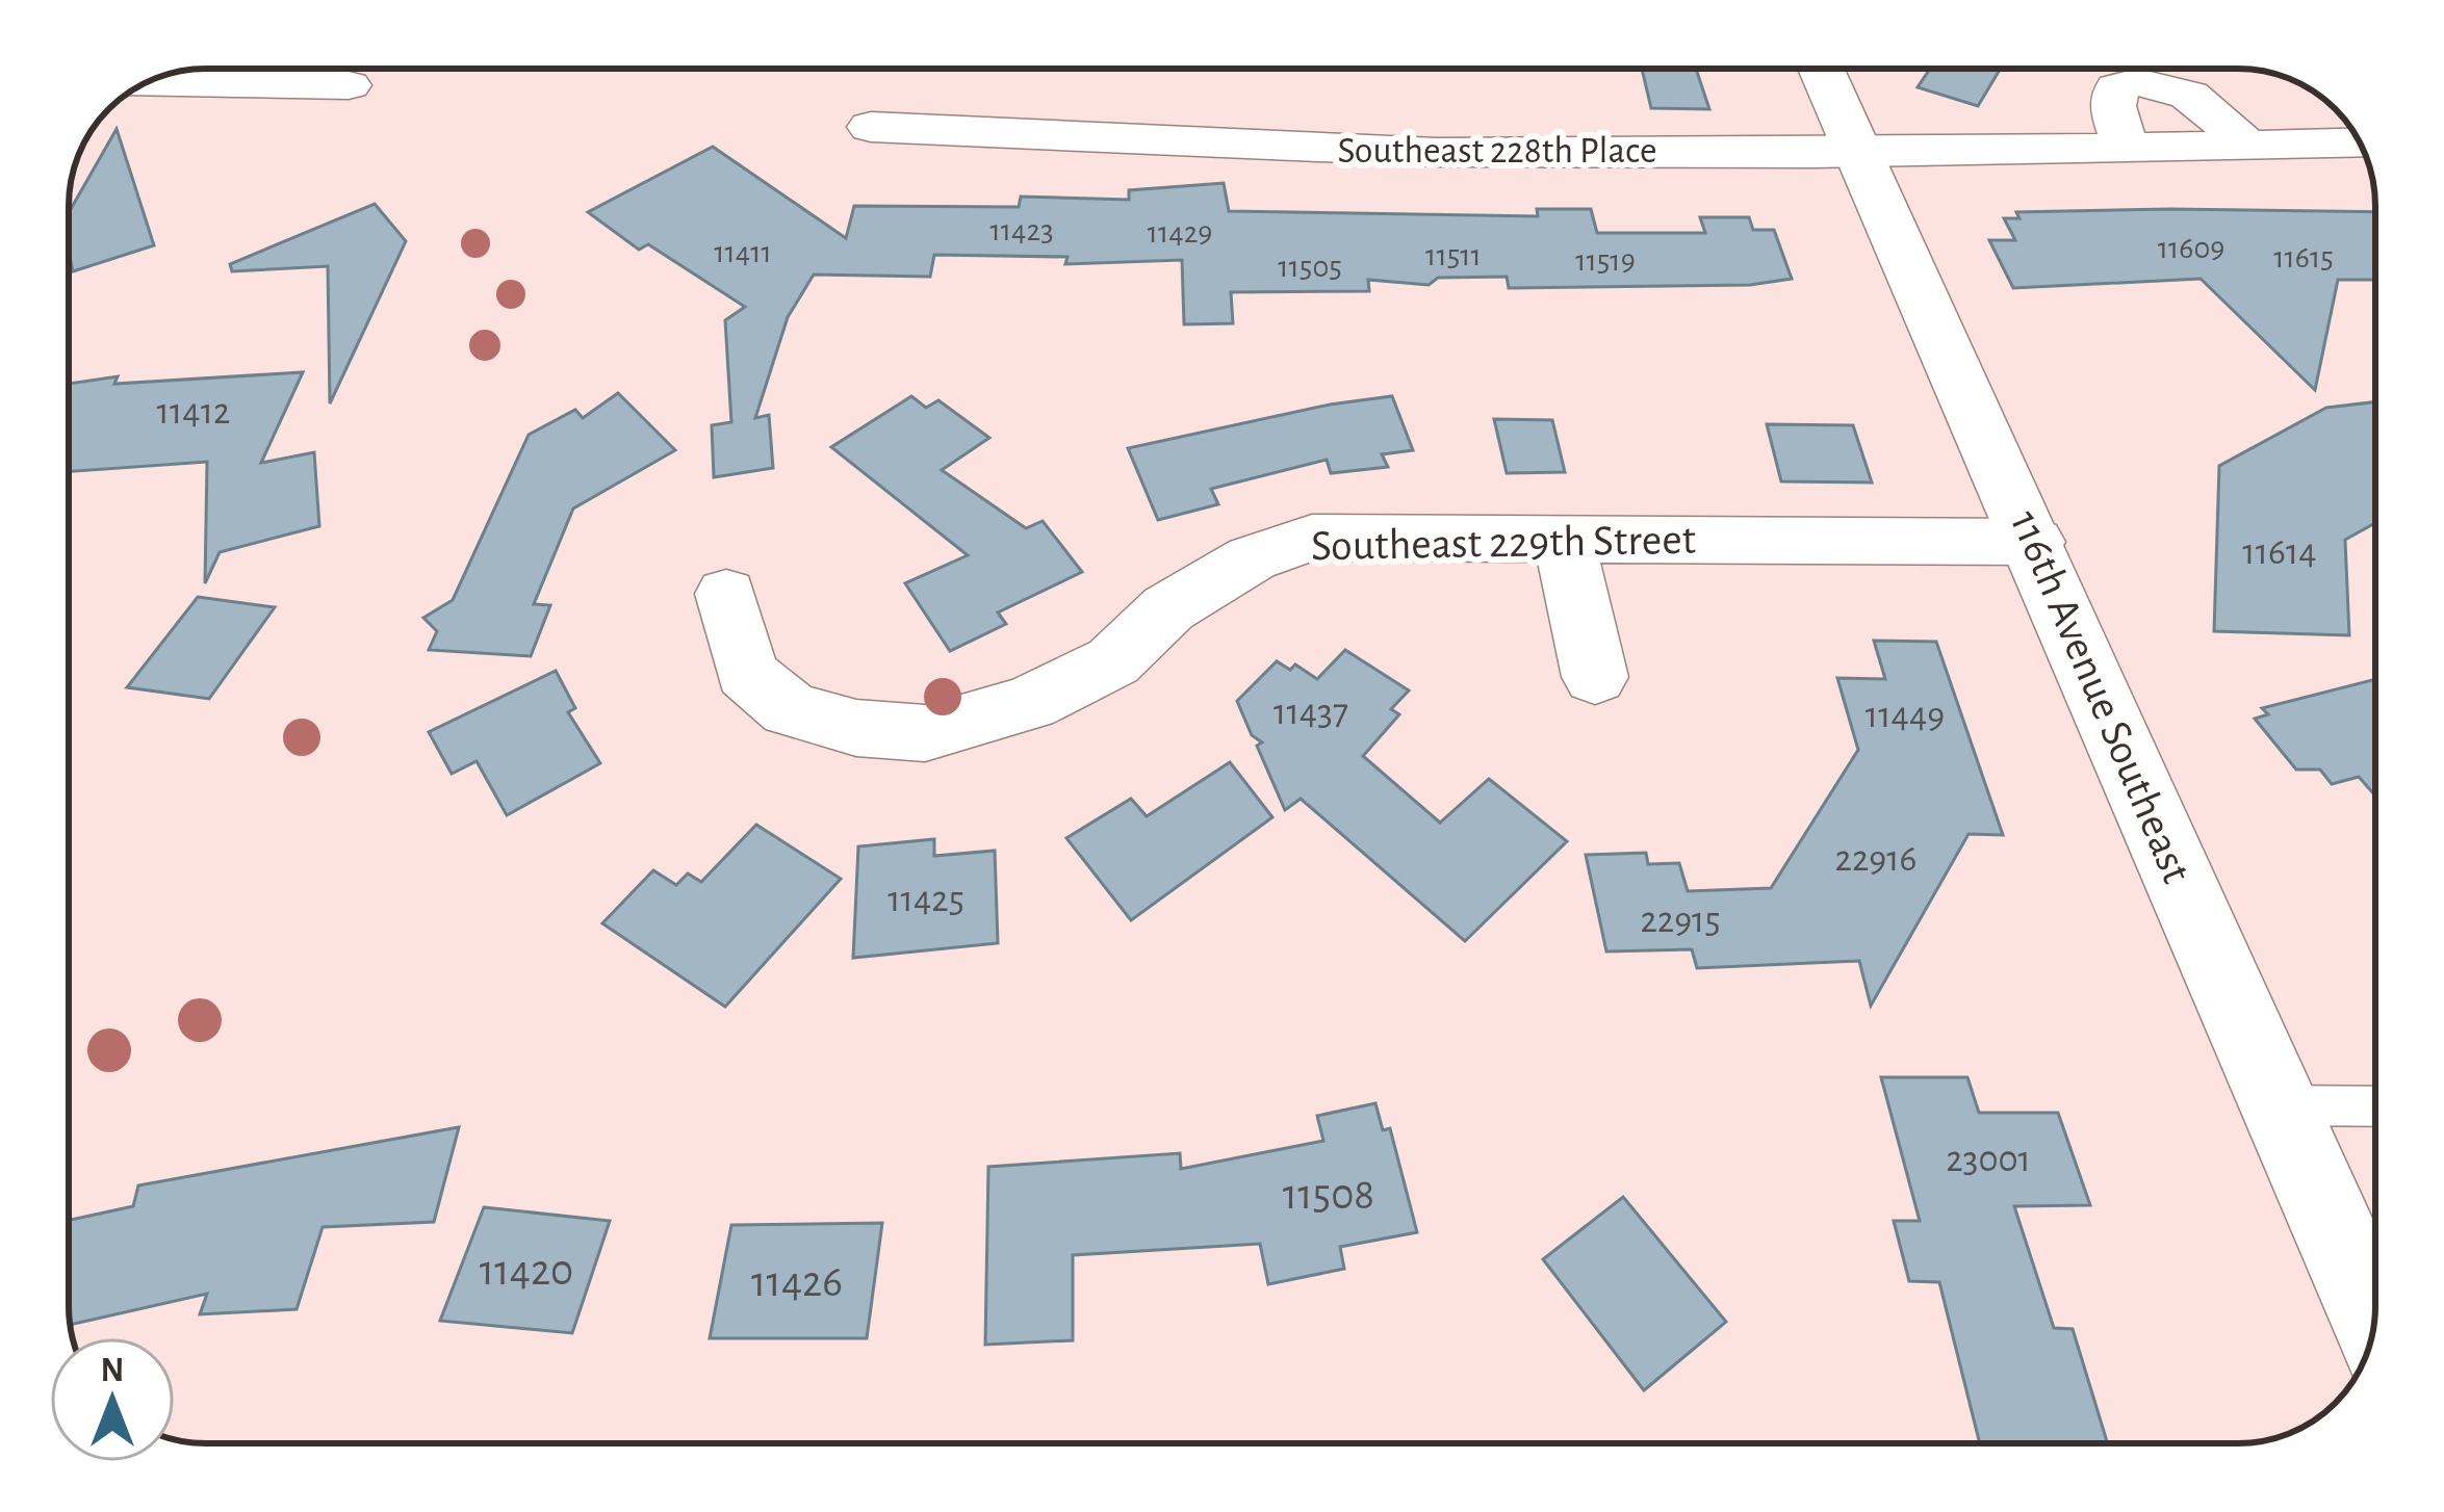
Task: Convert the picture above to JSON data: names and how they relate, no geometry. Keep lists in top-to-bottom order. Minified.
{"streets":{"street":["Southeast 228th Place","Southeast 229th Street","116th Avenue Southeast"]},"crossings":[["Southeast 228th Place","116th Avenue Southeast"],["Southeast 229th Street","116th Avenue Southeast"]],"house_numbers":["11423","11429","11609","11411","11511","11615","11519","11505","11412","11614","11437","11449","22916","11425","22915","23001","11508","11420","11426"],"north":"top"}
